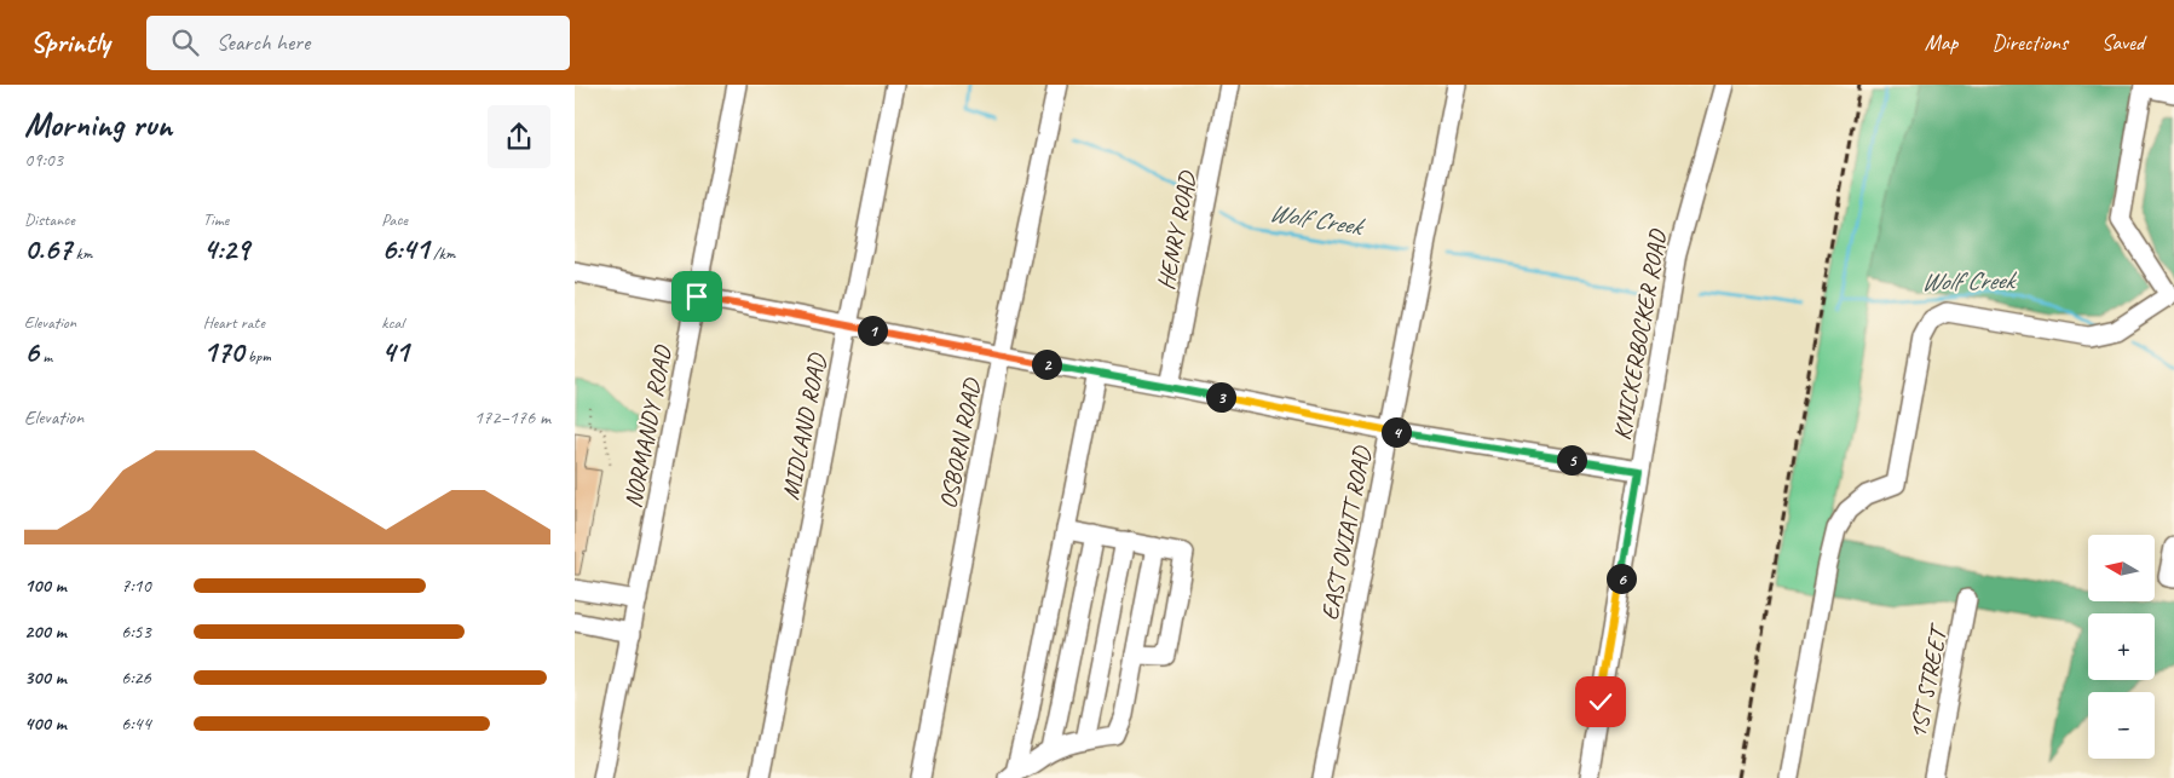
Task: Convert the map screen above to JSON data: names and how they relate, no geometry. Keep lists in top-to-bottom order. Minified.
{"streets":{"street":["HENRY ROAD","KNICKERBOCKER ROAD","NORMANDY ROAD","MIDLAND ROAD","OSBORN ROAD","EAST OVIATT ROAD","1ST STREET"]},"water":["Wolf Creek"],"north":"left","page":{"header":"Sprintly","search":"Search here","nav":["Map","Directions","Saved"],"heading":["Morning run","09:03"],"stats":[["Distance","0.67 km"],["Time","4:29"],["Pace","6:41 /km"],["Elevation","6 m"],["Heart rate","170 bpm"],["kcal","41"]],"pins":["1","2","3","4","5","6"],"chart":["Elevation","172–176 m"],"map_buttons":["+","−"],"list":[{"name":"100 m","note":"7:10"},{"name":"200 m","note":"6:53"},{"name":"300 m","note":"6:26"},{"name":"400 m","note":"6:44"}]}}
